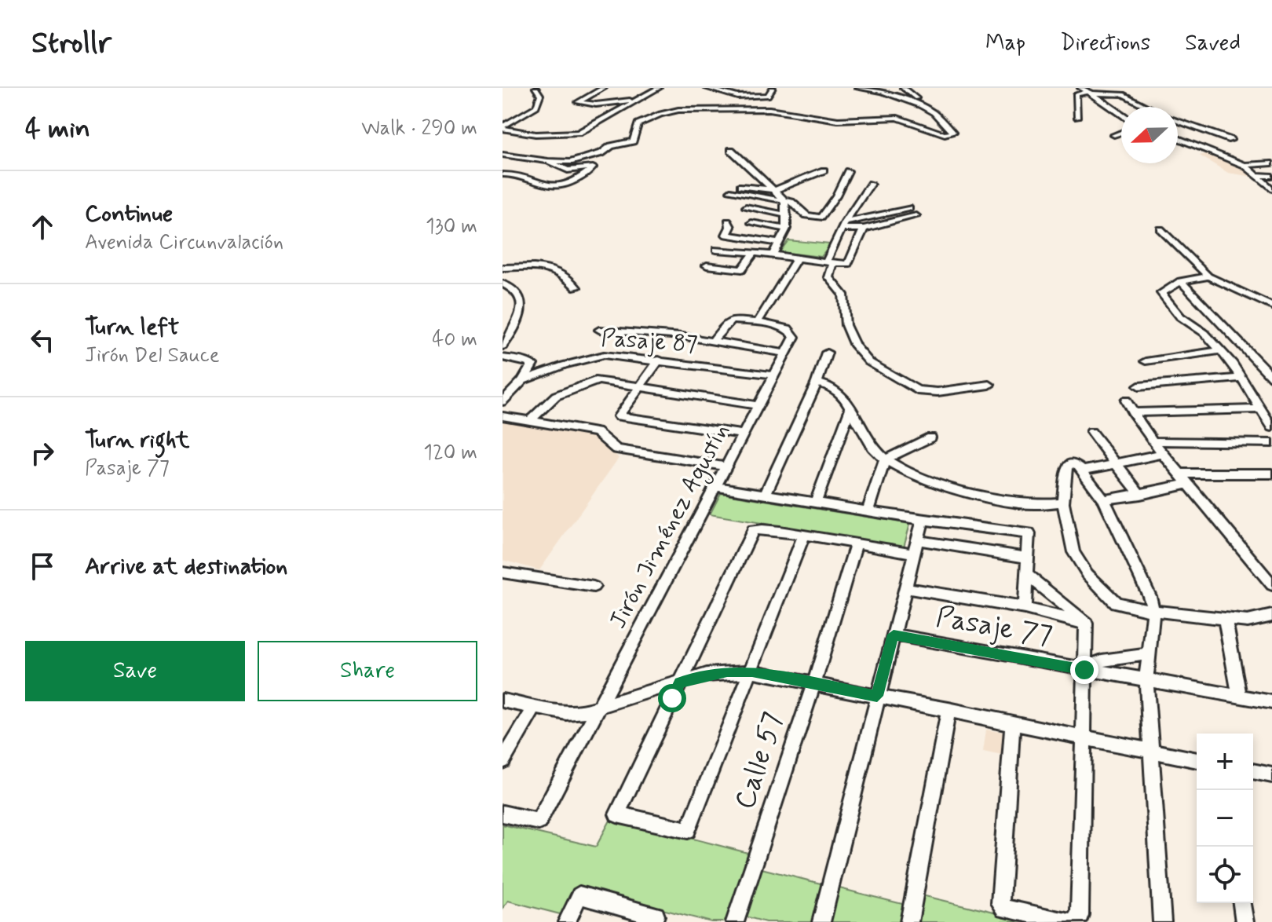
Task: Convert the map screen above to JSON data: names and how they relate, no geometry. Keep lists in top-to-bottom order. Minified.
{"streets":{"street":["Pasaje 87","Jirón Jiménez Agustín","Pasaje 77","Calle 57"]},"crossings":[["Pasaje 87","Jirón Jiménez Agustín"]],"north":"left","page":{"header":"Strollr","nav":["Map","Directions","Saved"],"heading":["4 min","Walk · 290 m"],"list":[["Continue","Avenida Circunvalación","130 m"],["Turn left","Jirón Del Sauce","40 m"],["Turn right","Pasaje 77","120 m"],"Arrive at destination"],"buttons":["Save","Share"],"map_buttons":["+","−"]}}
